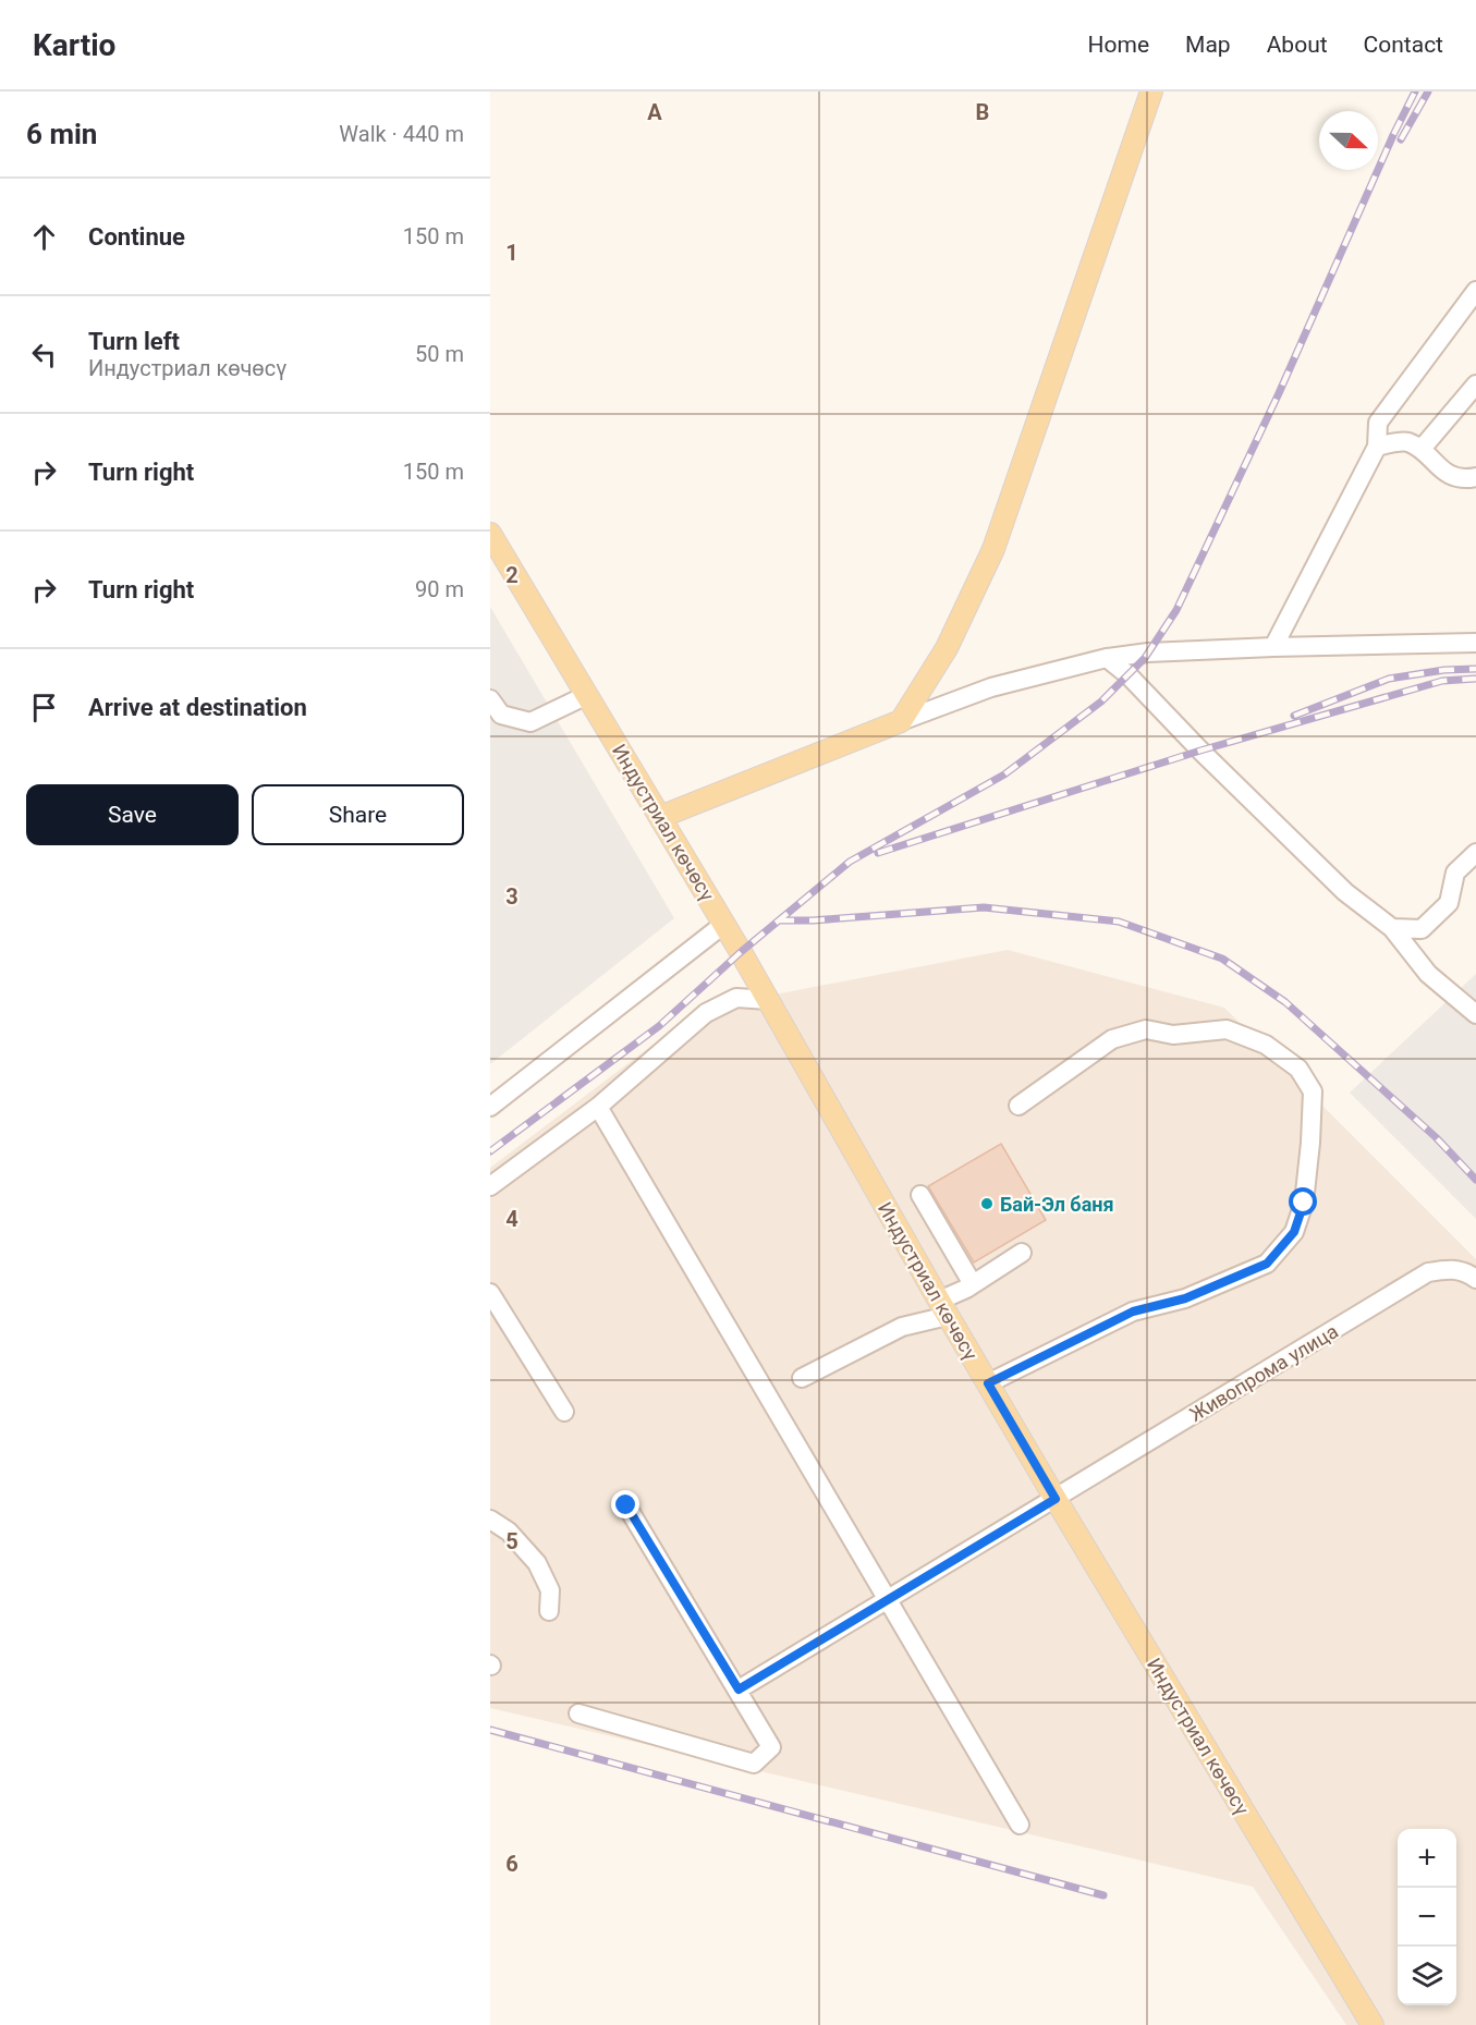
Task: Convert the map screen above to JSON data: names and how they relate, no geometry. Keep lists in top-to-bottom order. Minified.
{"streets":{"main road":["Индустриал көчөсү"],"street":["Живопрома улица"]},"crossings":[["Индустриал көчөсү","Живопрома улица"]],"places":["Бай-Эл баня"],"north":"right","page":{"header":"Kartio","nav":["Home","Map","About","Contact"],"heading":["6 min","Walk · 440 m"],"list":[["Continue","150 m"],["Turn left","Индустриал көчөсү","50 m"],["Turn right","150 m"],["Turn right","90 m"],"Arrive at destination"],"buttons":["Save","Share"],"map_buttons":["+","−"]},"grid":{"columns":["A","B"],"rows":["1","2","3","4","5","6"]}}
